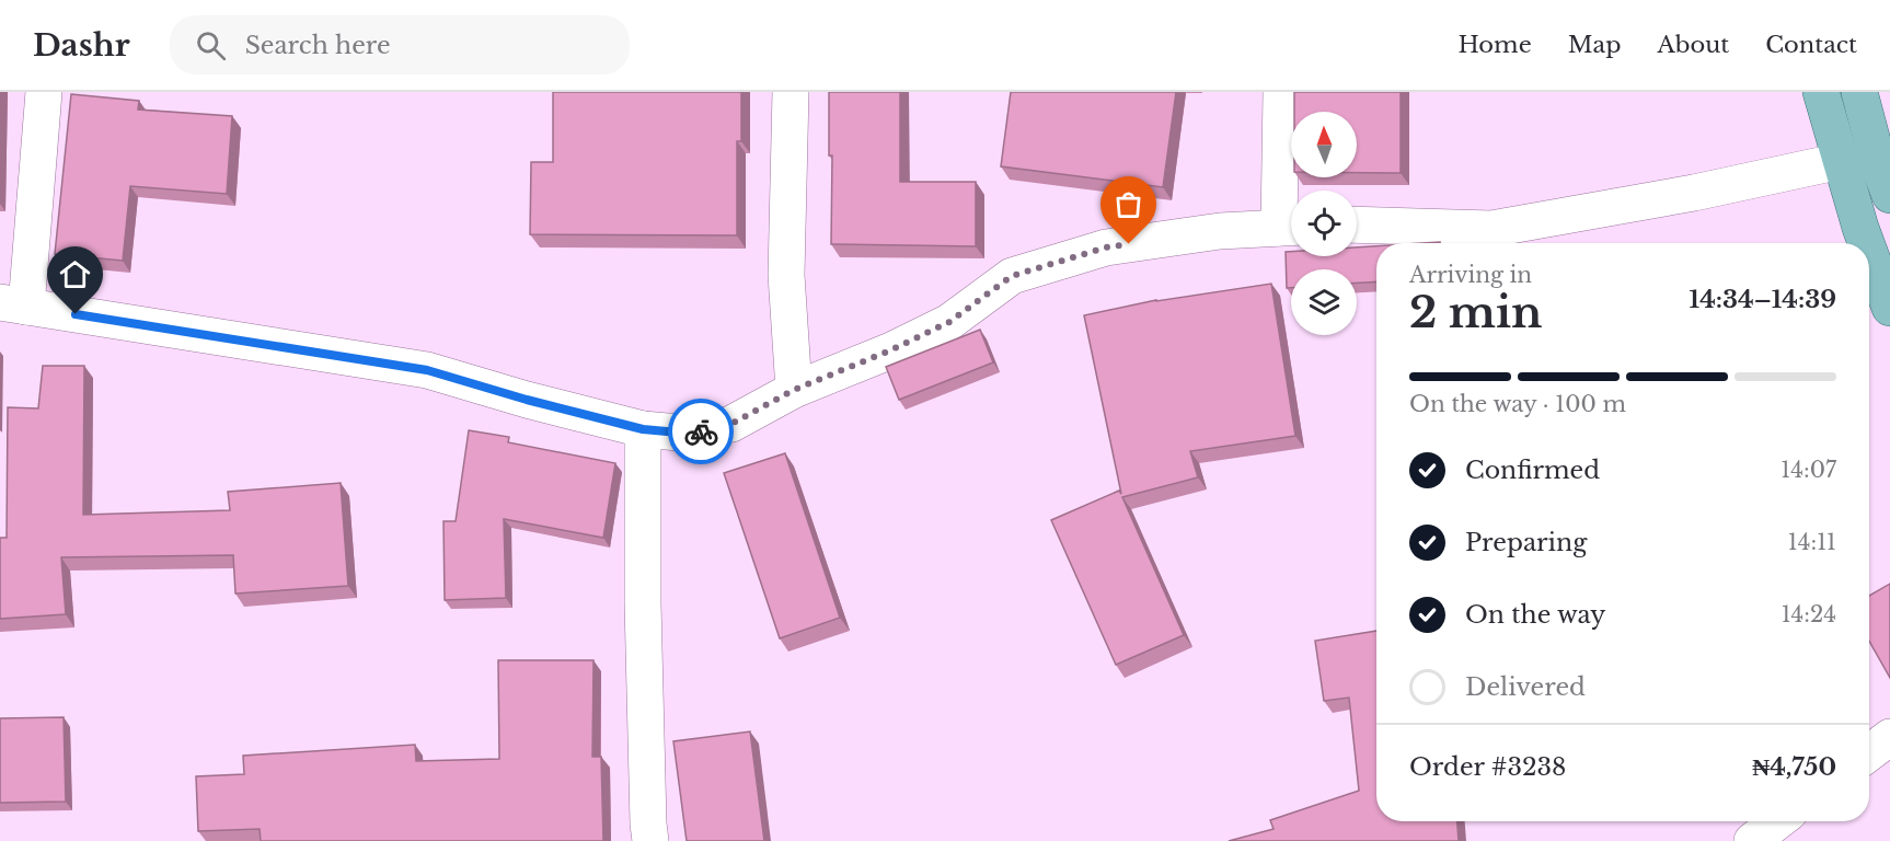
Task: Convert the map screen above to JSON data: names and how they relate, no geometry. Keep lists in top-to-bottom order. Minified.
{"north":"top","page":{"header":"Dashr","search":"Search here","nav":["Home","Map","About","Contact"],"heading":["2 min","Arriving in","14:34–14:39"],"panel":["Order #3238","₦4,750"],"bar":"On the way · 100 m","list":[["Confirmed","14:07"],["Preparing","14:11"],["On the way","14:24"],"Delivered"]}}
